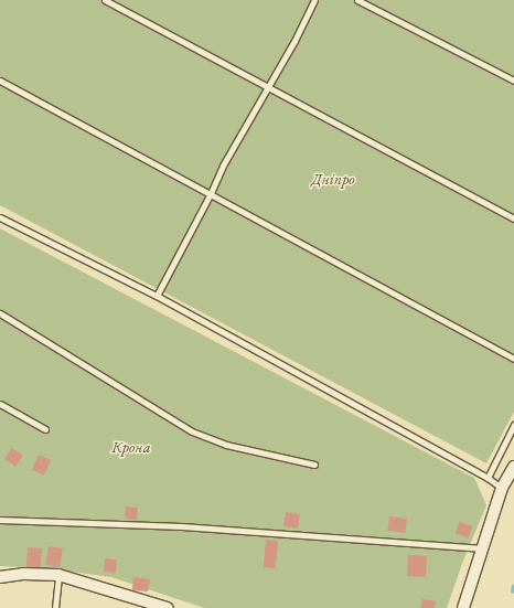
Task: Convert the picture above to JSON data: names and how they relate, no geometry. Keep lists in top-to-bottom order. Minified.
{"parks":["Дніпро","Крона"]}
